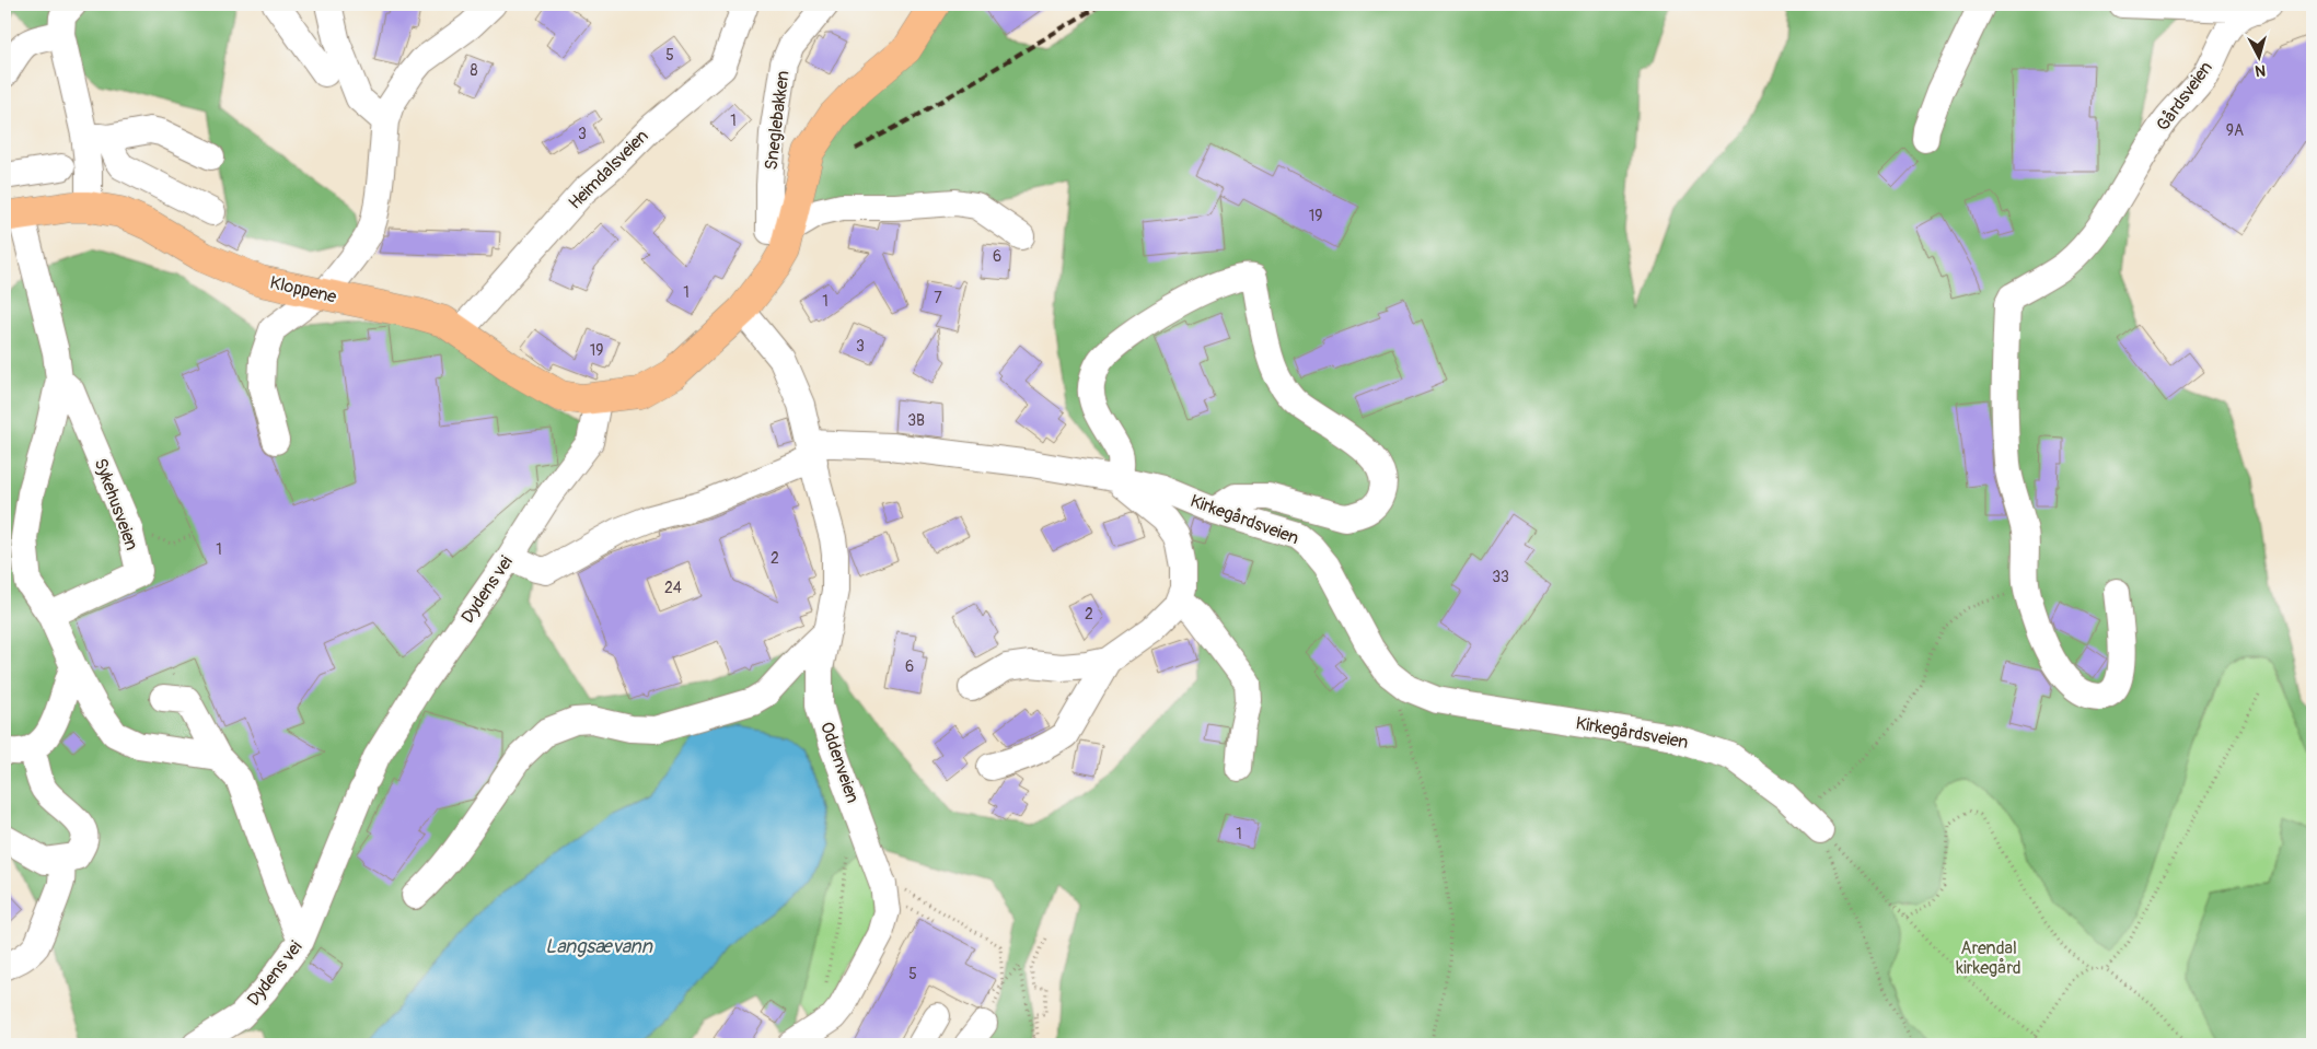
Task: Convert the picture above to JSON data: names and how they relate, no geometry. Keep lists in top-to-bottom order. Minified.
{"streets":{"main road":["Kloppene"],"street":["Gårdsveien","Sneglebakken","Heimdalsveien","Sykehusveien","Kirkegårdsveien","Dydens vei","Oddenveien"]},"crossings":[["Sneglebakken","Kloppene"],["Heimdalsveien","Kloppene"],["Kloppene","Sykehusveien"],["Kloppene","Dydens vei"],["Kirkegårdsveien","Dydens vei"],["Kirkegårdsveien","Oddenveien"]],"water":["Langsævann"],"parks":["Arendal kirkegård"],"house_numbers":["5","8","1","9A","3","19","6","1","7","1","3","19","3B","1","2","33","24","2","6","1","5"],"north":"bottom"}
